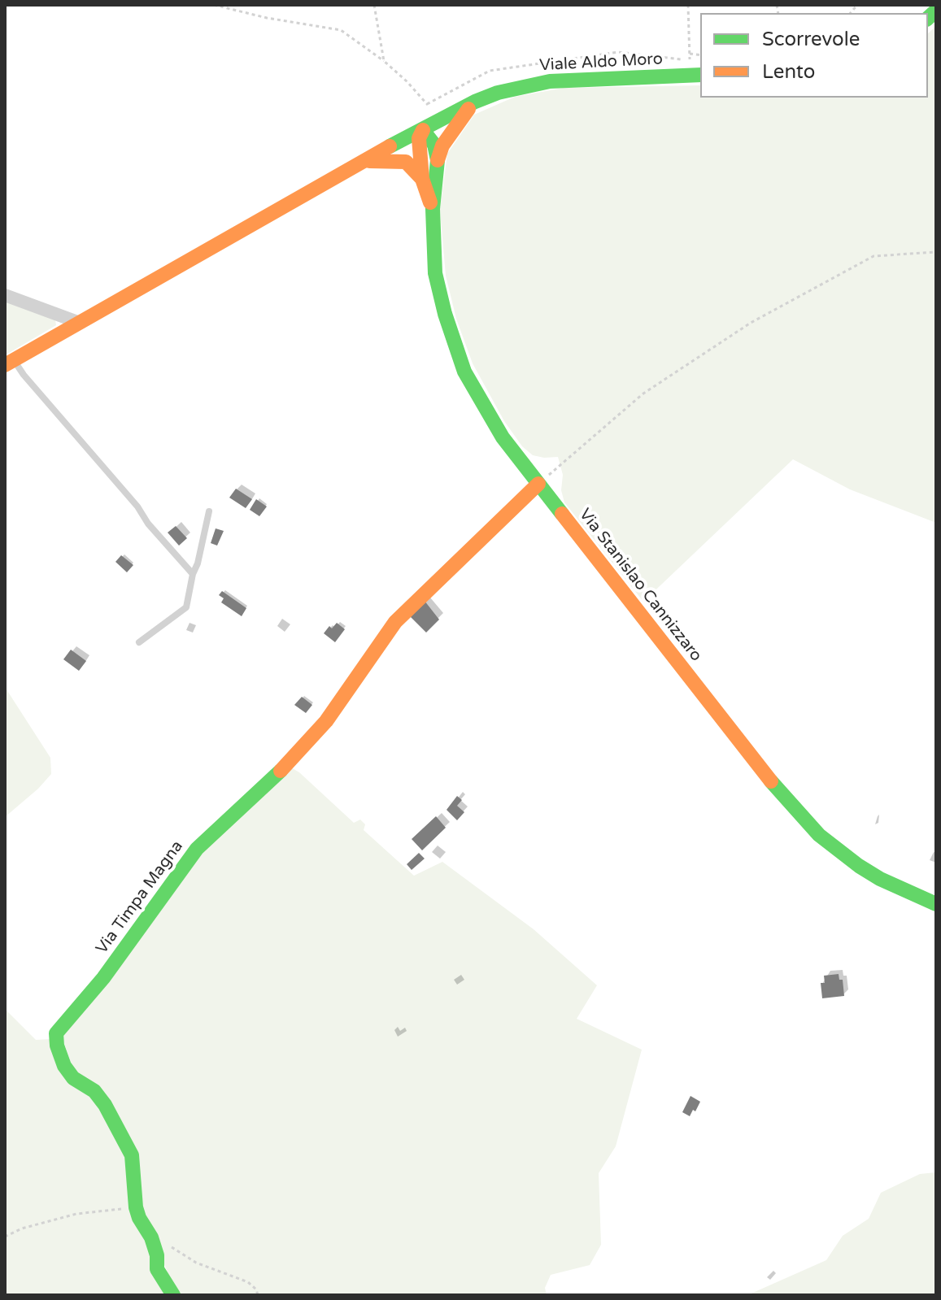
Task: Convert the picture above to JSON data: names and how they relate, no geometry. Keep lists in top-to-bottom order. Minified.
{"streets":{"street":["Viale Aldo Moro","Via Stanislao Cannizzaro","Via Timpa Magna"]},"crossings":[["Via Stanislao Cannizzaro","Via Timpa Magna"]],"legend":["Scorrevole","Lento"]}
